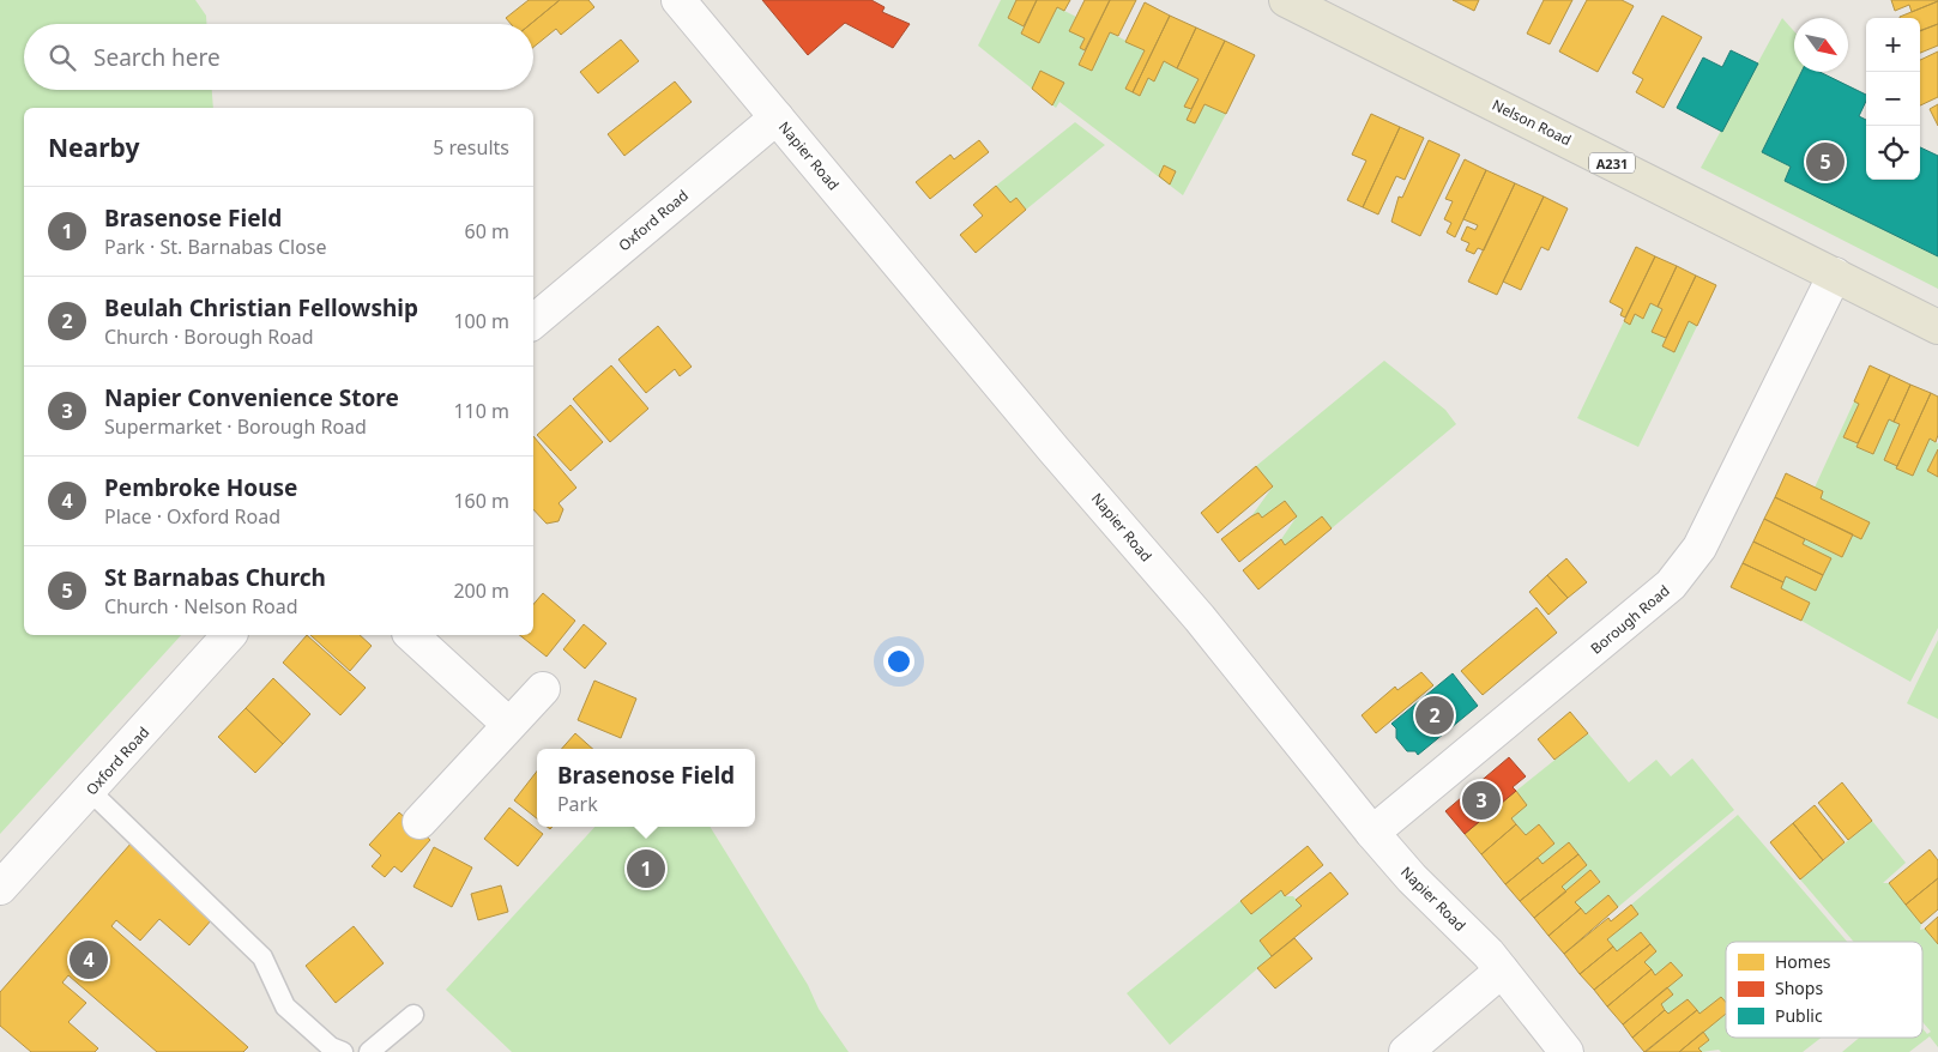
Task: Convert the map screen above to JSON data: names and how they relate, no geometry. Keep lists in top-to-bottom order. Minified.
{"streets":{"main road":["Nelson Road","A231"],"street":["Napier Road","Oxford Road","Borough Road"]},"crossings":[["Nelson Road","Borough Road"],["Napier Road","Oxford Road"],["Napier Road","Borough Road"]],"legend":["Homes","Shops","Public"],"north":"bottom right","page":{"map_buttons":["+","−"],"search":"Search here","heading":["Nearby","5 results"],"pins":["5","2","3","1","4"],"list":[{"mark":"1","name":"Brasenose Field","note":"Park · St. Barnabas Close","value":"60 m"},{"mark":"2","name":"Beulah Christian Fellowship","note":"Church · Borough Road","value":"100 m"},{"mark":"3","name":"Napier Convenience Store","note":"Supermarket · Borough Road","value":"110 m"},{"mark":"4","name":"Pembroke House","note":"Place · Oxford Road","value":"160 m"},{"mark":"5","name":"St Barnabas Church","note":"Church · Nelson Road","value":"200 m"}],"popup":["Brasenose Field","Park"]}}
